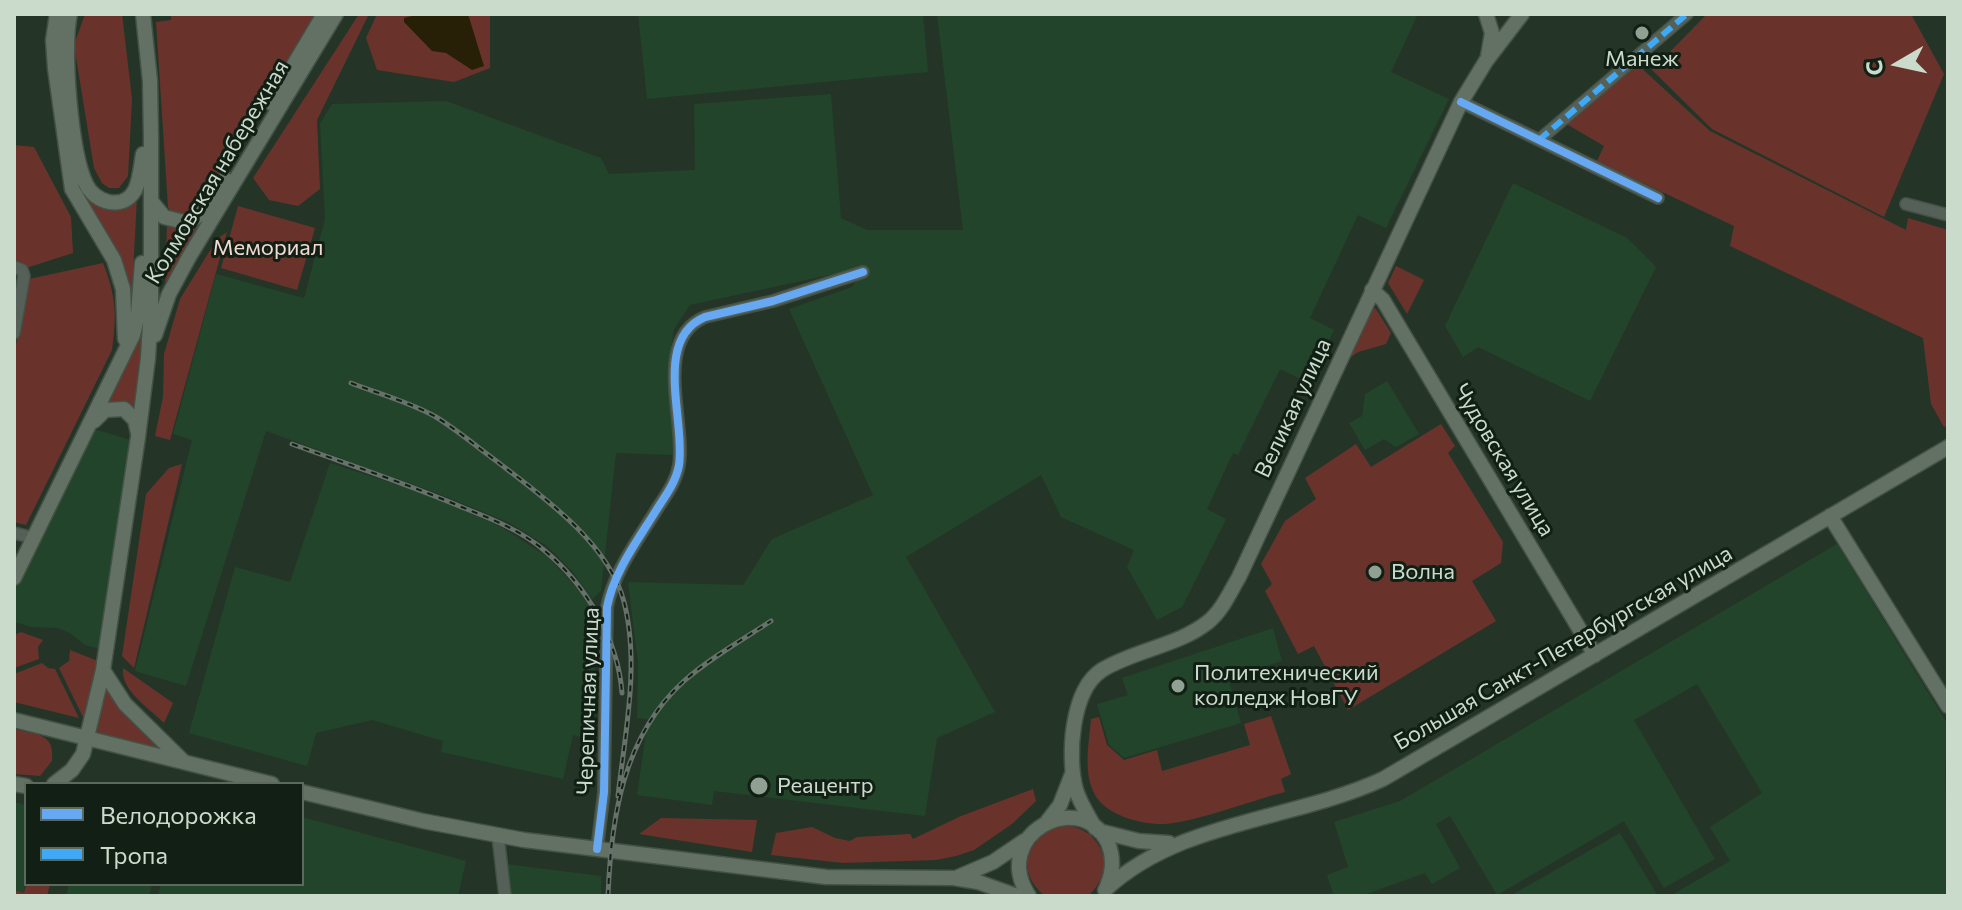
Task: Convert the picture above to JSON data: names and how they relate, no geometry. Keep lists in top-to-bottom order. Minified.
{"streets":{"main road":["Колмовская набережная","Великая улица","Чудовская улица","Большая Санкт-Петербургская улица"],"street":["Черепичная улица"]},"crossings":[["Великая улица","Чудовская улица"],["Чудовская улица","Большая Санкт-Петербургская улица"]],"parks":["Мемориал"],"places":["Манеж","Волна","Политехнический колледж НовГУ","Реацентр"],"legend":["Велодорожка","Тропа"],"north":"left"}
